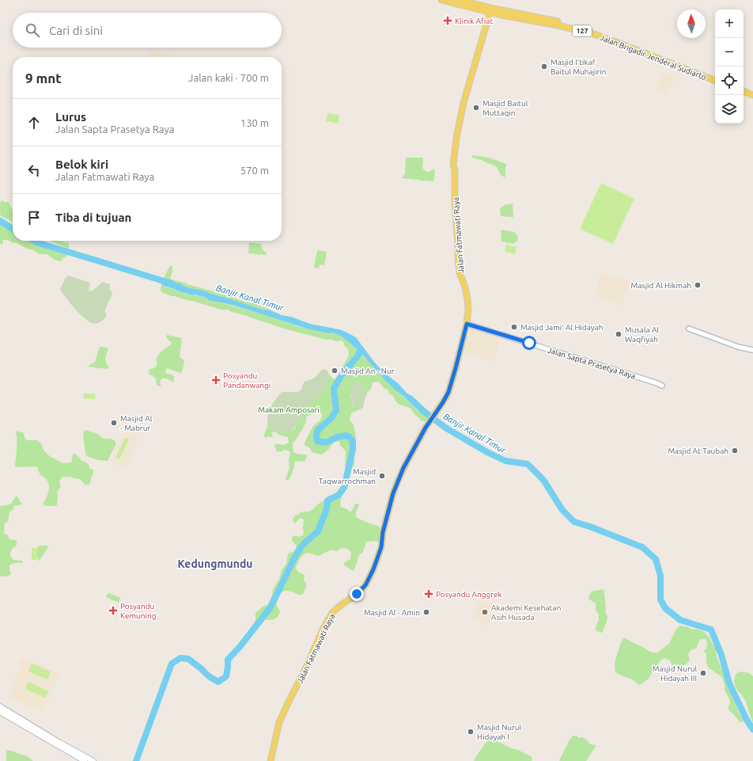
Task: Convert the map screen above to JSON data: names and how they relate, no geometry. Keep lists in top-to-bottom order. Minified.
{"streets":{"main road":["127","Jalan Brigadir Jenderal Sudiarto","Jalan Fatmawati Raya"],"street":["Jalan Sapta Prasetya Raya"]},"crossings":[["Jalan Brigadir Jenderal Sudiarto","Jalan Fatmawati Raya"],["Jalan Fatmawati Raya","Jalan Sapta Prasetya Raya"]],"districts":["Kedungmundu"],"water":["Banjir Kanal Timur"],"parks":["Makam Amposari"],"places":{"health":["Klinik Afiat","Posyandu Pandanwangi","Posyandu Anggrek","Posyandu Kemuning"],"other":["Masjid I'tikaf Baitul Muhajirin","Masjid Baitul Muttaqin","Masjid Al Hikmah","Masjid Jami' Al Hidayah","Musala Al Waqfiyah","Masjid An - Nur","Masjid Al - Mabrur","Masjid At Taubah","Masjid Taqwarrochman","Masjid Al - Amin","Akademi Kesehatan Asih Husada","Masjid Nurul Hidayah III","Masjid Nurul Hidayah I"]},"north":"top","page":{"map_buttons":["+","−"],"search":"Cari di sini","heading":["9 mnt","Jalan kaki · 700 m"],"list":[["Lurus","Jalan Sapta Prasetya Raya","130 m"],["Belok kiri","Jalan Fatmawati Raya","570 m"],"Tiba di tujuan"]}}
